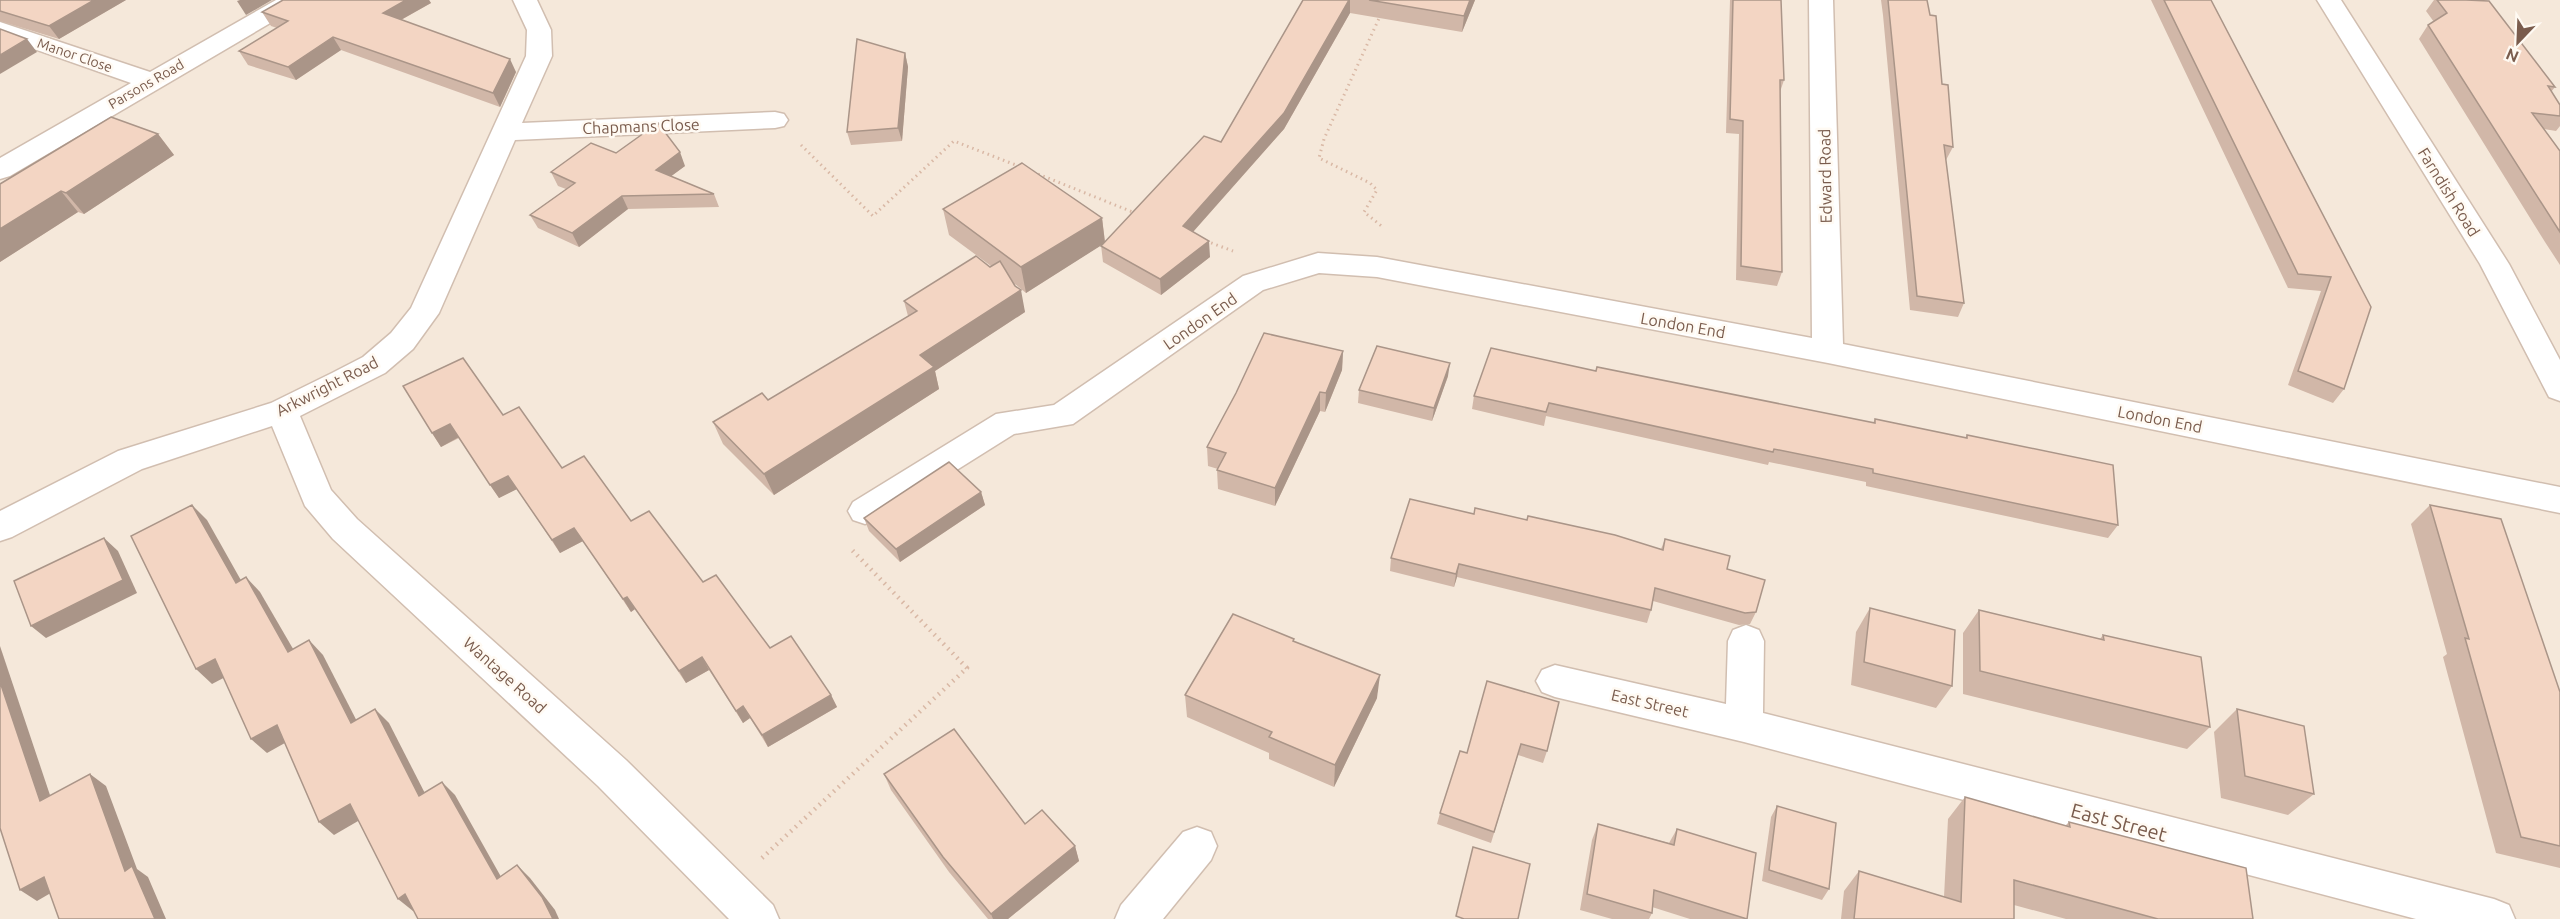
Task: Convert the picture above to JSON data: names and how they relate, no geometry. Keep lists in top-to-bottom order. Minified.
{"streets":{"street":["Manor Close","Parsons Road","Chapmans Close","Edward Road","Farndish Road","London End","Arkwright Road","Wantage Road","East Street"]},"crossings":[["Manor Close","Parsons Road"],["Chapmans Close","Arkwright Road"],["Edward Road","London End"],["Arkwright Road","Wantage Road"]],"north":"bottom left"}
